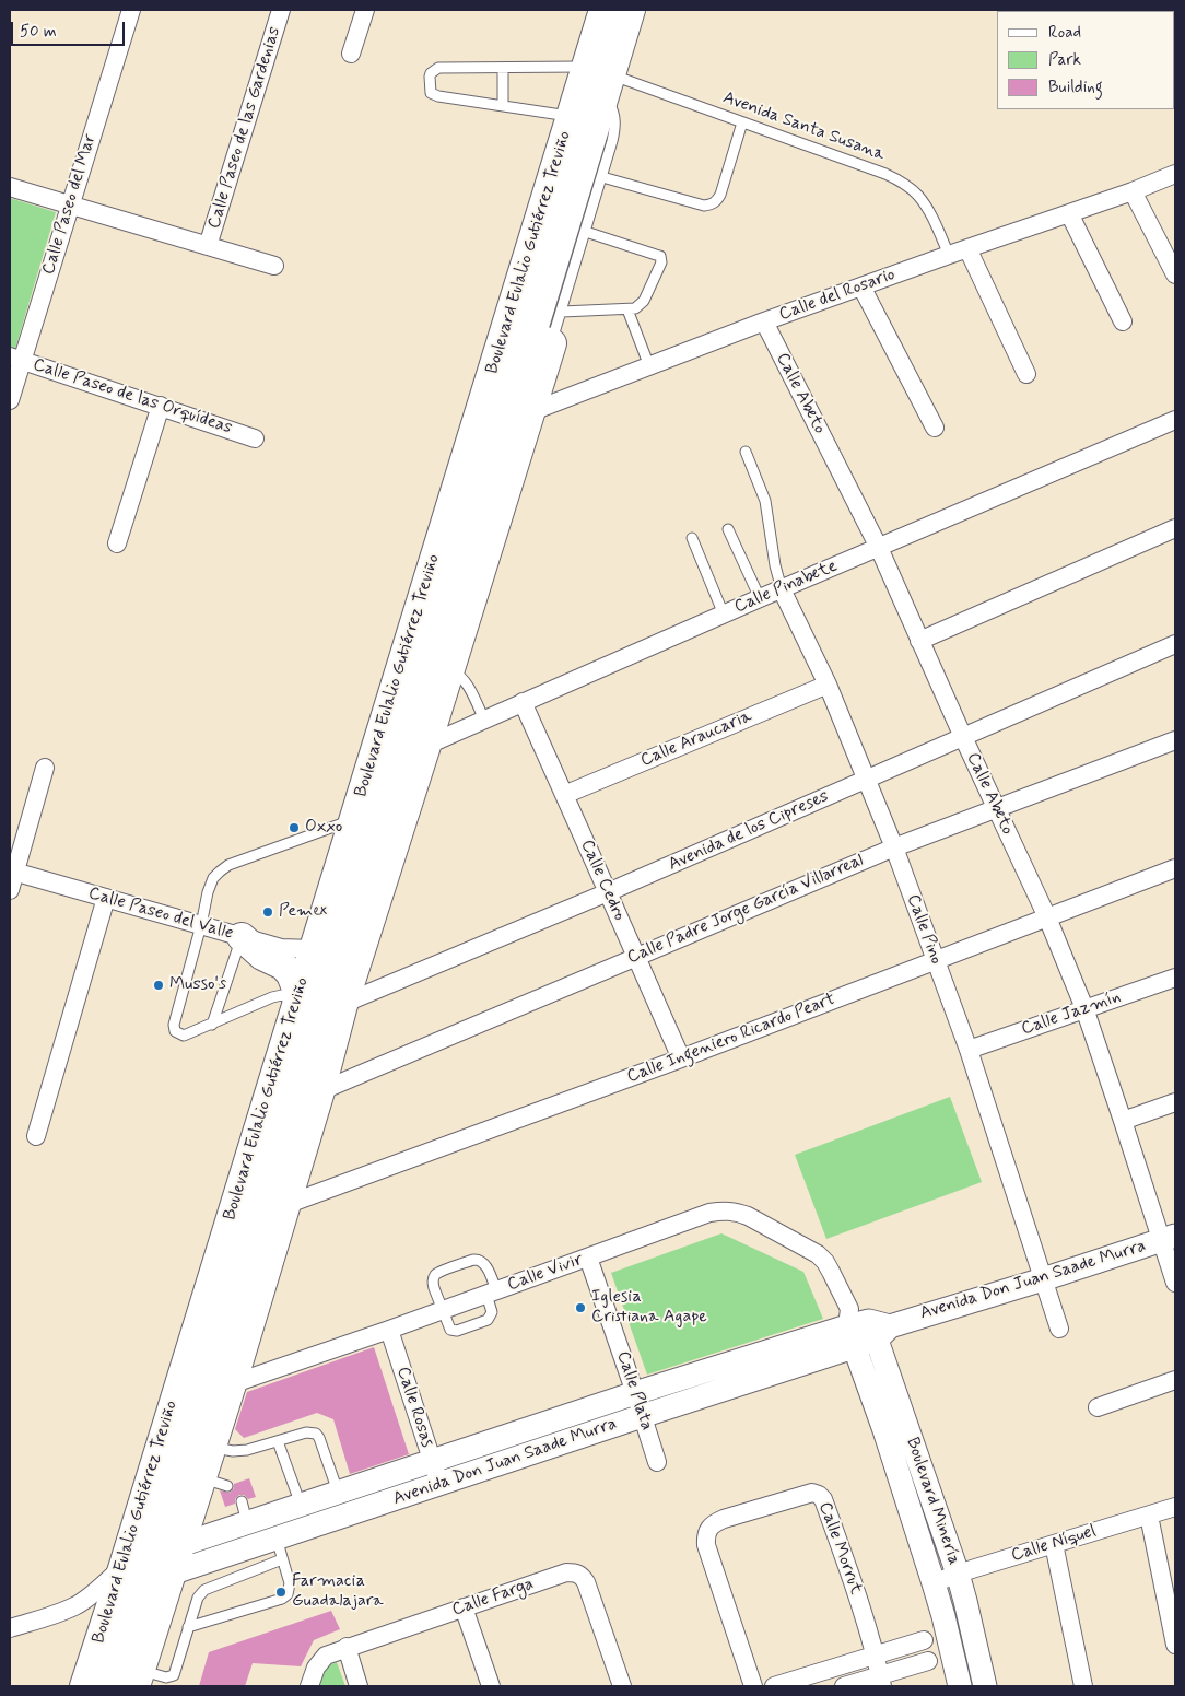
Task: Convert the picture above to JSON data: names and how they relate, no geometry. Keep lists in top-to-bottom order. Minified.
{"streets":{"main road":["Boulevard Eulalio Gutiérrez Treviño"],"street":["Calle Paseo de las Gardenias","Calle Paseo del Mar","Calle del Rosario","Calle Abeto","Calle Paseo de las Orquídeas","Calle Pinabete","Calle Araucaria","Avenida de los Cipreses","Calle Cedro","Calle Padre Jorge García Villarreal","Calle Paseo del Valle","Calle Pino","Calle Jazmín","Calle Ingeniero Ricardo Peart","Calle Vivir","Avenida Don Juan Saade Murra","Calle Plata","Calle Rosas","Boulevard Minería","Calle Níquel","Calle Morrut","Calle Farga"],"lane":["Avenida Santa Susana"]},"crossings":[["Avenida Santa Susana","Boulevard Eulalio Gutiérrez Treviño"],["Avenida Santa Susana","Calle del Rosario"],["Calle Paseo del Mar","Calle Paseo de las Orquídeas"],["Boulevard Eulalio Gutiérrez Treviño","Calle del Rosario"],["Boulevard Eulalio Gutiérrez Treviño","Calle Pinabete"],["Boulevard Eulalio Gutiérrez Treviño","Avenida de los Cipreses"],["Boulevard Eulalio Gutiérrez Treviño","Calle Padre Jorge García Villarreal"],["Boulevard Eulalio Gutiérrez Treviño","Calle Paseo del Valle"],["Boulevard Eulalio Gutiérrez Treviño","Calle Ingeniero Ricardo Peart"],["Boulevard Eulalio Gutiérrez Treviño","Calle Vivir"],["Boulevard Eulalio Gutiérrez Treviño","Avenida Don Juan Saade Murra"],["Calle del Rosario","Calle Abeto"],["Calle Abeto","Calle Pinabete"],["Calle Abeto","Avenida de los Cipreses"],["Calle Abeto","Calle Padre Jorge García Villarreal"],["Calle Abeto","Calle Jazmín"],["Calle Abeto","Calle Ingeniero Ricardo Peart"],["Calle Abeto","Avenida Don Juan Saade Murra"],["Calle Pinabete","Calle Cedro"],["Calle Pinabete","Calle Pino"],["Calle Araucaria","Calle Cedro"],["Calle Araucaria","Calle Pino"],["Avenida de los Cipreses","Calle Cedro"],["Avenida de los Cipreses","Calle Pino"],["Calle Cedro","Calle Padre Jorge García Villarreal"],["Calle Cedro","Calle Ingeniero Ricardo Peart"],["Calle Padre Jorge García Villarreal","Calle Pino"],["Calle Pino","Calle Jazmín"],["Calle Pino","Calle Ingeniero Ricardo Peart"],["Calle Pino","Avenida Don Juan Saade Murra"],["Calle Vivir","Avenida Don Juan Saade Murra"],["Calle Vivir","Calle Plata"],["Calle Vivir","Calle Rosas"],["Calle Vivir","Boulevard Minería"],["Avenida Don Juan Saade Murra","Calle Plata"],["Avenida Don Juan Saade Murra","Calle Rosas"],["Avenida Don Juan Saade Murra","Boulevard Minería"],["Boulevard Minería","Calle Níquel"]],"places":["Oxxo","Pemex","Musso's","Iglesia Cristiana Agape","Farmacia Guadalajara"],"legend":["Road","Park","Building"],"scale_bar":"50 m"}
